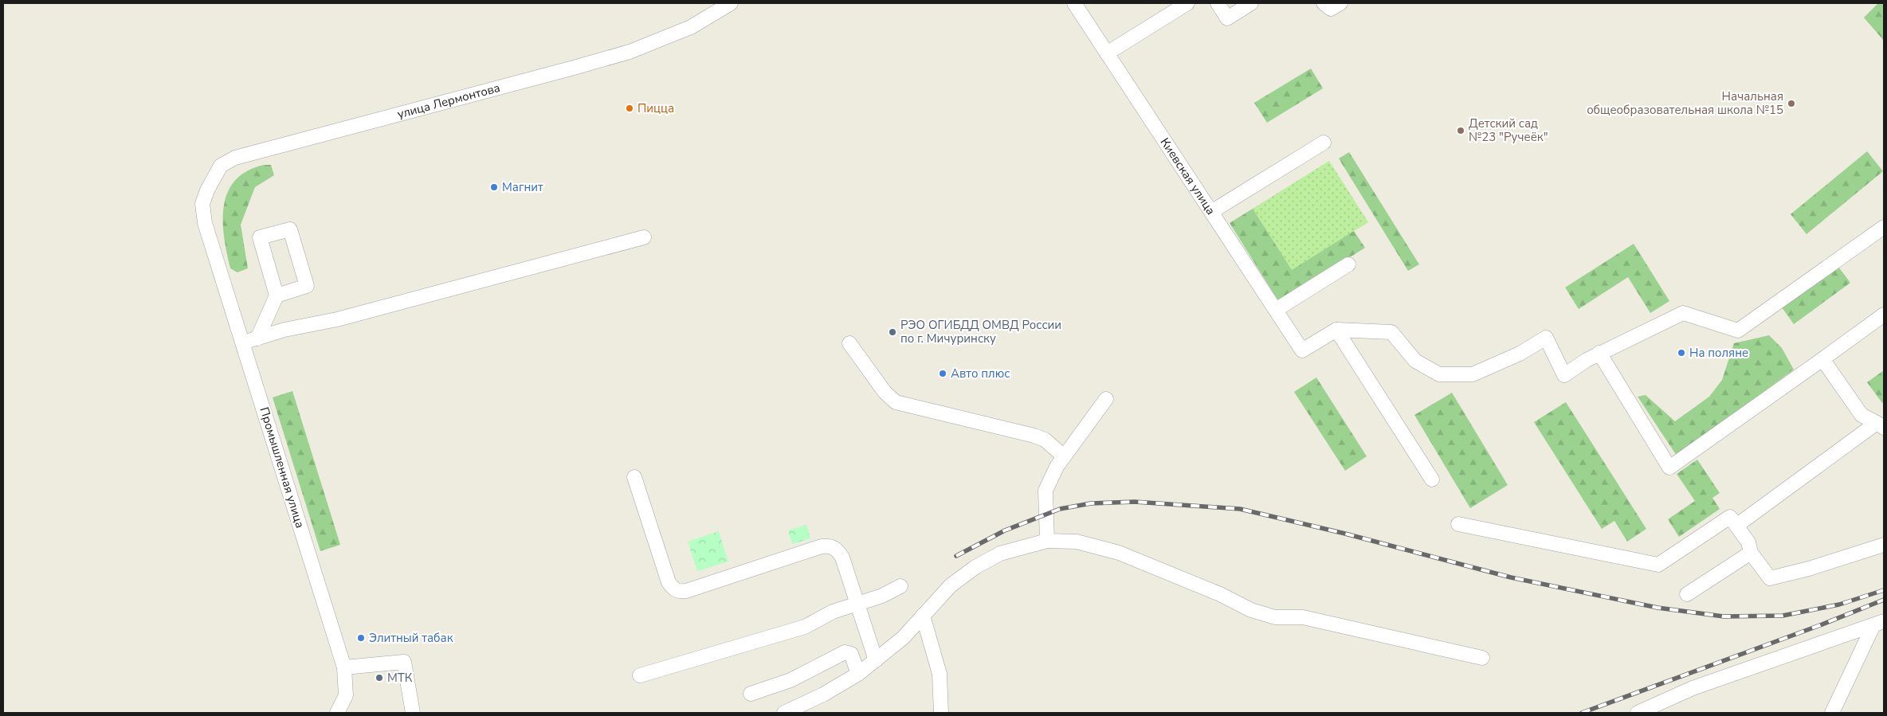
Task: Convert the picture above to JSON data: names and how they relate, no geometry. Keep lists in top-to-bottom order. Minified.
{"streets":{"street":["улица Лермонтова","Киевская улица","Промышленная улица"]},"crossings":[["улица Лермонтова","Промышленная улица"]],"places":["Начальная общеобразовательная школа №15","Пицца","Детский сад №23 \"Ручеёк\"","Магнит","РЭО ОГИБДД ОМВД России по г. Мичуринску","На поляне","Авто плюс","Элитный табак","МТК"]}
